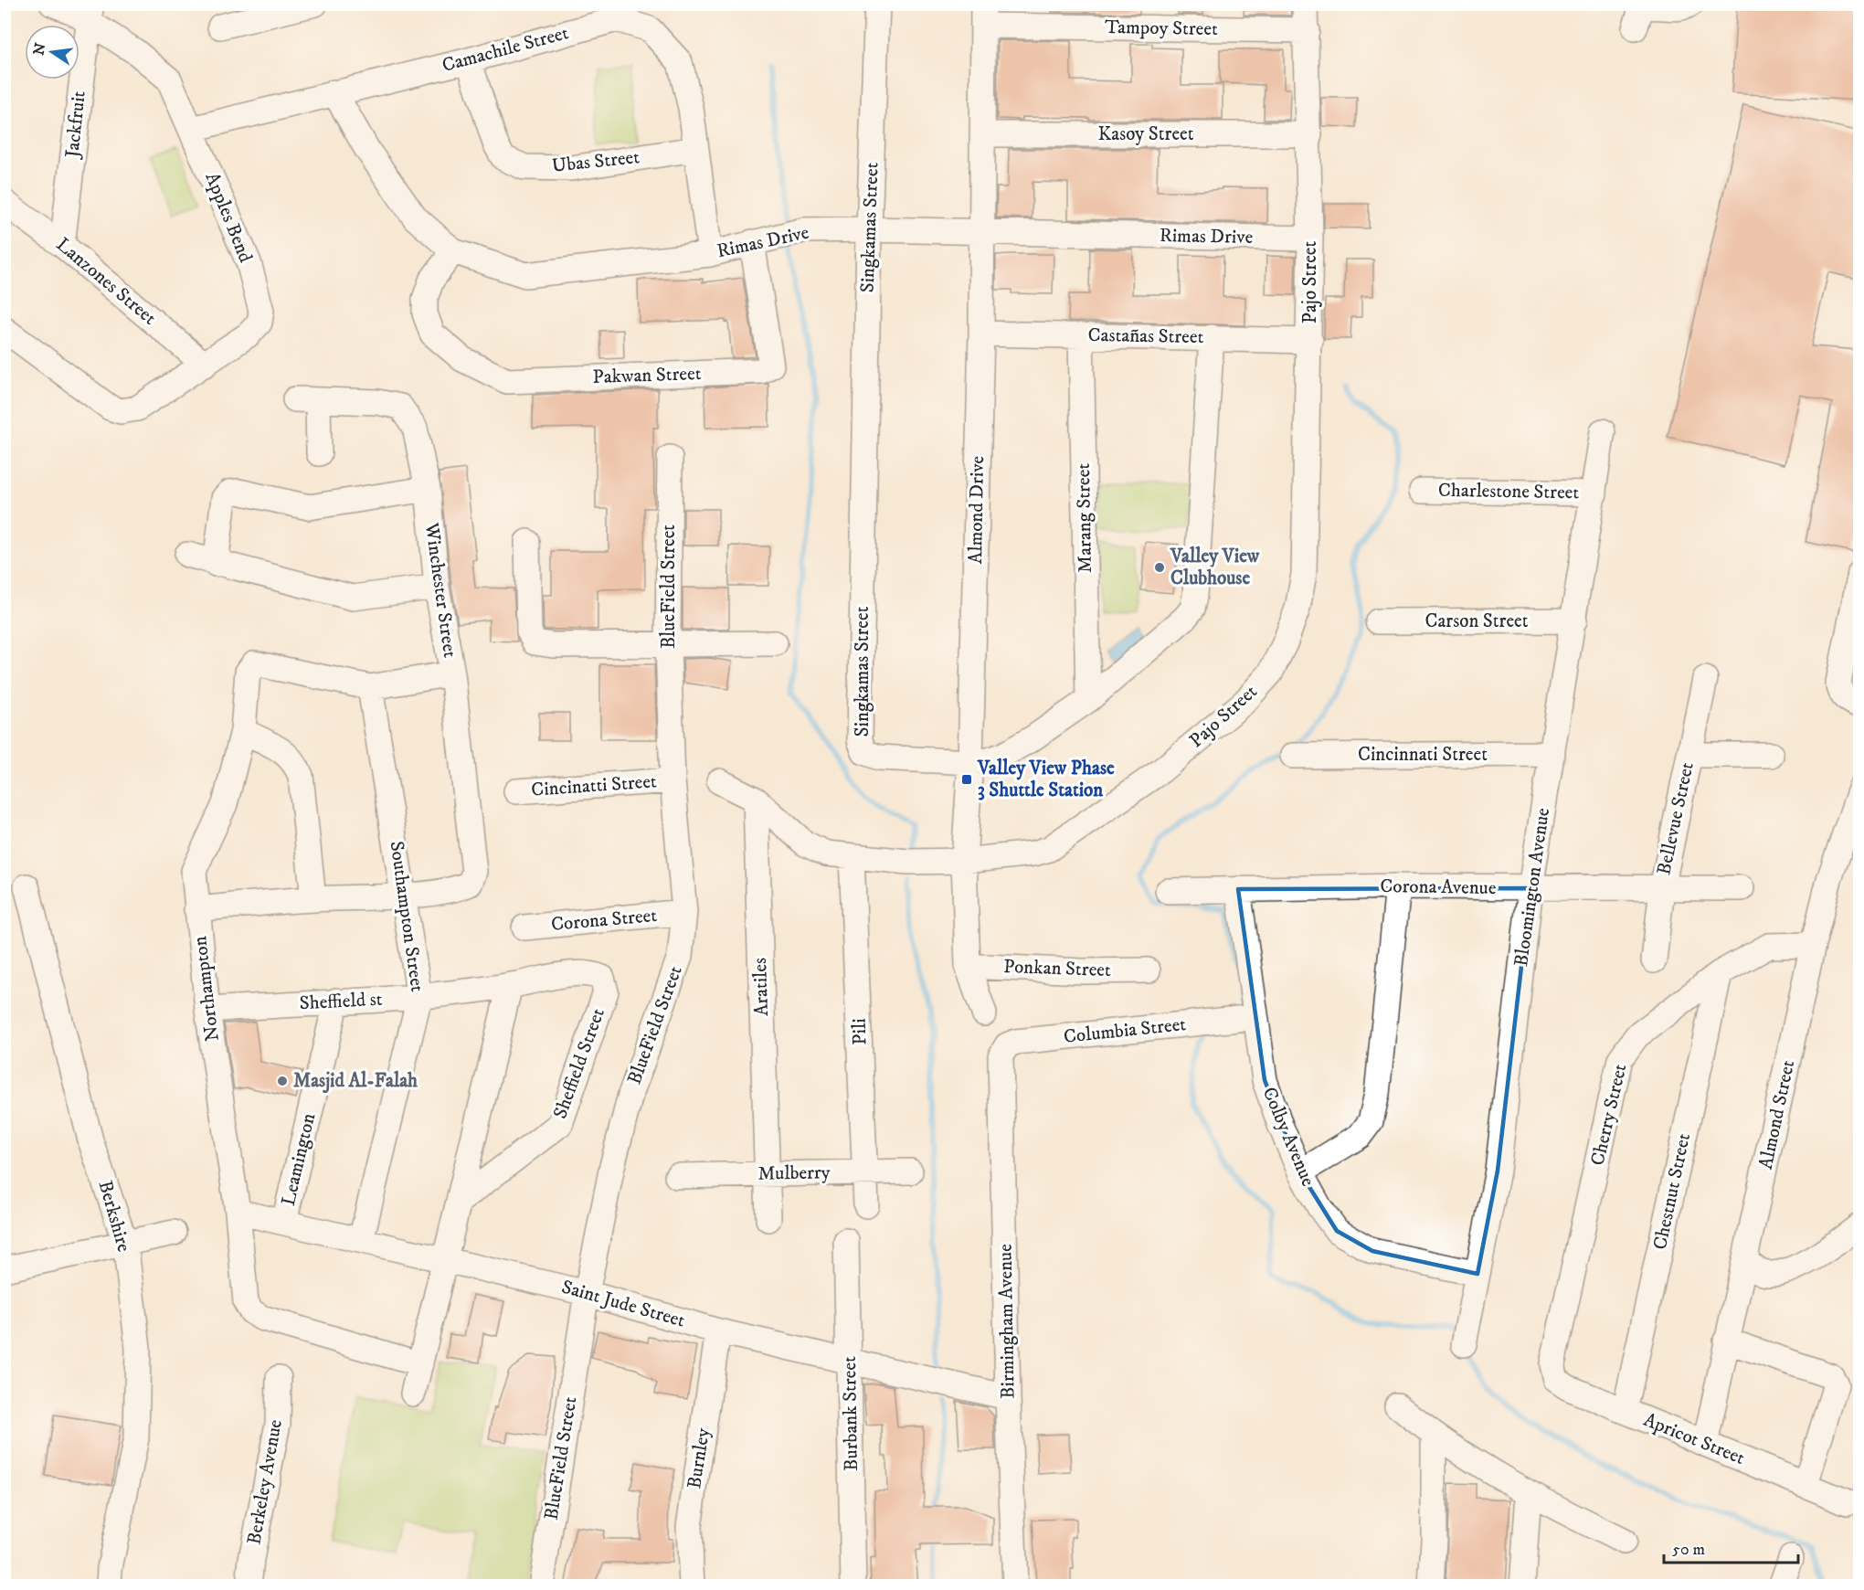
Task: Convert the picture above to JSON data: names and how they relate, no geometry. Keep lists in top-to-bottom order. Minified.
{"streets":{"street":["Tampoy Street","Camachile Street","Jackfruit","Kasoy Street","Ubas Street","Apples Bend","Singkamas Street","Rimas Drive","Lanzones Street","Pajo Street","Castañas Street","Pakwan Street","Charlestone Street","Almond Drive","Marang Street","BlueField Street","Winchester Street","Carson Street","Cincinnati Street","Cincinatti Street","Bellevue Street","Corona Avenue","Bloomington Avenue","Southampton Street","Corona Street","Ponkan Street","Aratiles","Northampton","Sheffield st","Columbia Street","Pili","Sheffield Street","Cherry Street","Almond Street","Colby Avenue","Leamington","Mulberry","Chestnut Street","Berkshire","Saint Jude Street","Birmingham Avenue","Burbank Street","Apricot Street","Burnley","Berkeley Avenue"]},"crossings":[["Tampoy Street","Pajo Street"],["Tampoy Street","Almond Drive"],["Camachile Street","Ubas Street"],["Camachile Street","Apples Bend"],["Camachile Street","Rimas Drive"],["Jackfruit","Apples Bend"],["Jackfruit","Lanzones Street"],["Kasoy Street","Pajo Street"],["Kasoy Street","Almond Drive"],["Apples Bend","Lanzones Street"],["Singkamas Street","Rimas Drive"],["Singkamas Street","Castañas Street"],["Singkamas Street","Almond Drive"],["Singkamas Street","Marang Street"],["Rimas Drive","Pajo Street"],["Rimas Drive","Pakwan Street"],["Rimas Drive","Almond Drive"],["Pajo Street","Castañas Street"],["Pajo Street","Almond Drive"],["Pajo Street","Aratiles"],["Pajo Street","Pili"],["Castañas Street","Almond Drive"],["Castañas Street","Marang Street"],["Charlestone Street","Bloomington Avenue"],["Almond Drive","Ponkan Street"],["BlueField Street","Cincinatti Street"],["BlueField Street","Corona Street"],["BlueField Street","Saint Jude Street"],["Winchester Street","Southampton Street"],["Carson Street","Bloomington Avenue"],["Cincinnati Street","Bloomington Avenue"],["Bellevue Street","Corona Avenue"],["Corona Avenue","Bloomington Avenue"],["Corona Avenue","Colby Avenue"],["Bloomington Avenue","Colby Avenue"],["Southampton Street","Northampton"],["Southampton Street","Sheffield st"],["Southampton Street","Saint Jude Street"],["Aratiles","Mulberry"],["Northampton","Sheffield st"],["Northampton","Saint Jude Street"],["Sheffield st","Sheffield Street"],["Sheffield st","Leamington"],["Columbia Street","Colby Avenue"],["Columbia Street","Birmingham Avenue"],["Pili","Mulberry"],["Cherry Street","Almond Street"],["Cherry Street","Chestnut Street"],["Cherry Street","Apricot Street"],["Almond Street","Apricot Street"],["Leamington","Saint Jude Street"],["Chestnut Street","Apricot Street"],["Saint Jude Street","Birmingham Avenue"],["Saint Jude Street","Burbank Street"],["Saint Jude Street","Burnley"]],"places":{"other":["Valley View Clubhouse","Masjid Al-Falah"],"transit":["Valley View Phase 3 Shuttle Station"]},"scale_bar":"50 m","north":"left"}
